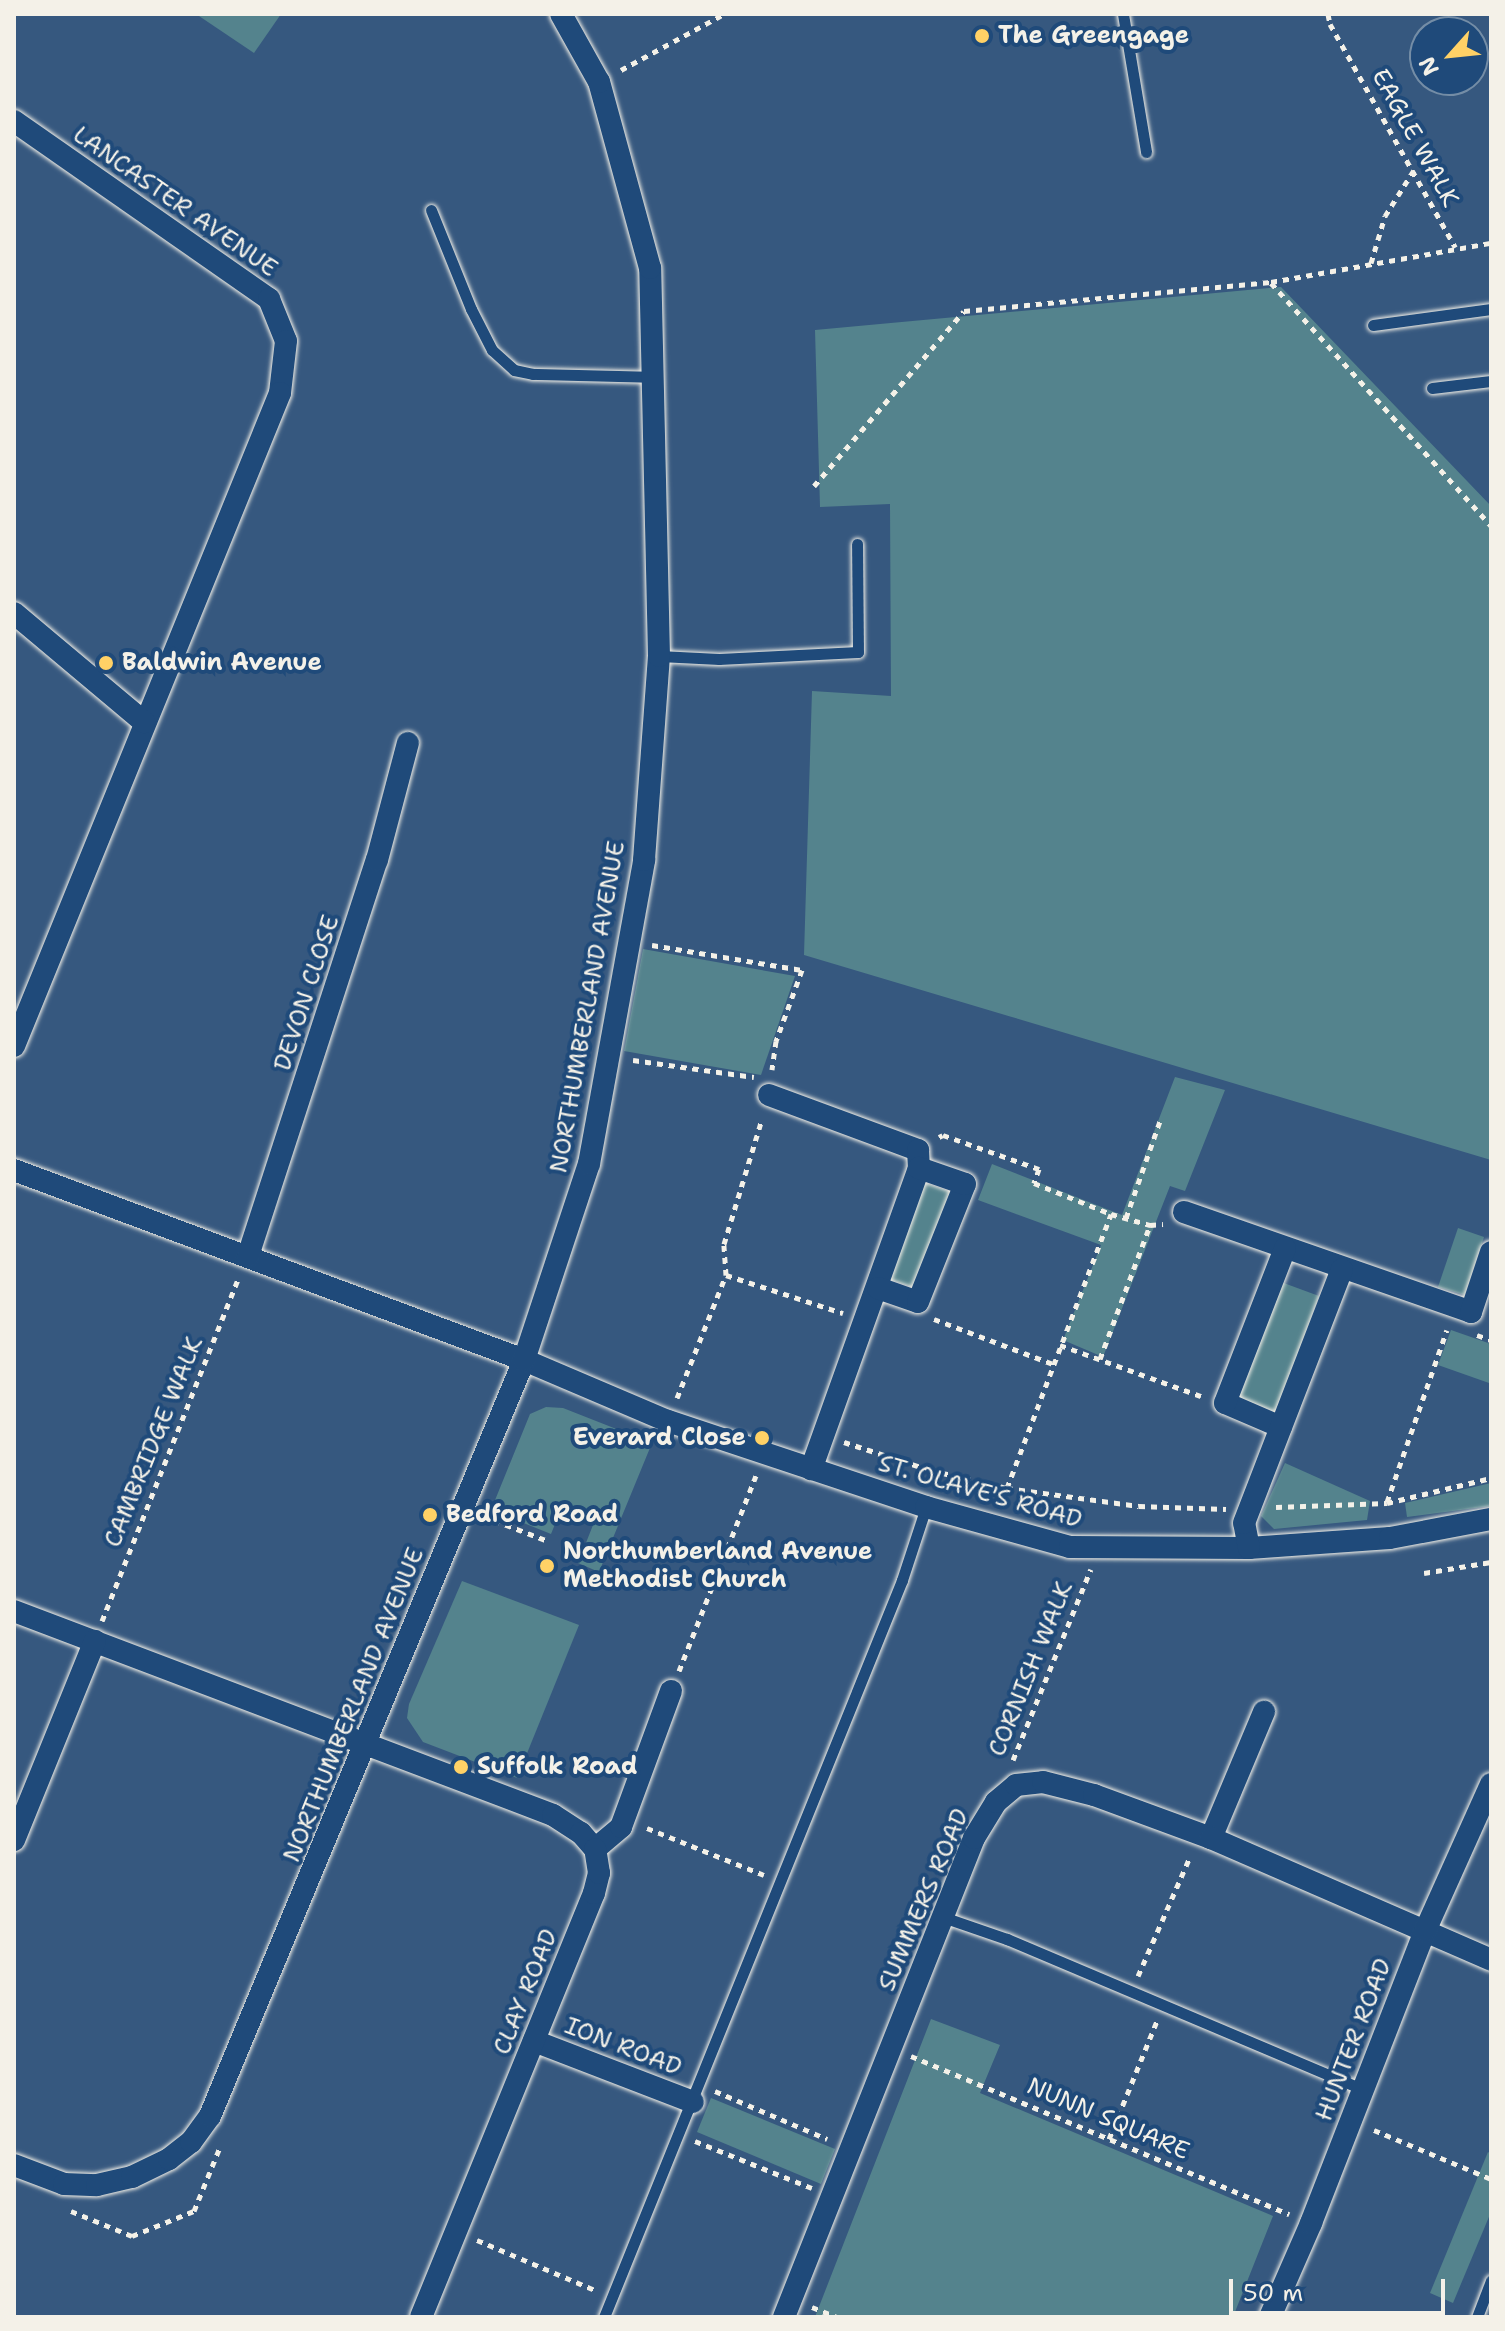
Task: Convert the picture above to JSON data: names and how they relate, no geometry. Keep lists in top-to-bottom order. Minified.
{"streets":{"street":["LANCASTER AVENUE","DEVON CLOSE","NORTHUMBERLAND AVENUE","ST. OLAVE'S ROAD","SUMMERS ROAD","CLAY ROAD","HUNTER ROAD","ION ROAD"],"path":["EAGLE WALK","CAMBRIDGE WALK","CORNISH WALK","NUNN SQUARE"]},"crossings":[["DEVON CLOSE","CAMBRIDGE WALK"],["NORTHUMBERLAND AVENUE","ST. OLAVE'S ROAD"],["ST. OLAVE'S ROAD","CORNISH WALK"],["CORNISH WALK","SUMMERS ROAD"],["SUMMERS ROAD","HUNTER ROAD"],["SUMMERS ROAD","ION ROAD"],["SUMMERS ROAD","NUNN SQUARE"],["CLAY ROAD","ION ROAD"],["HUNTER ROAD","NUNN SQUARE"]],"places":["The Greengage","Baldwin Avenue","Everard Close","Bedford Road","Northumberland Avenue Methodist Church","Suffolk Road"],"scale_bar":"50 m","north":"bottom left"}
